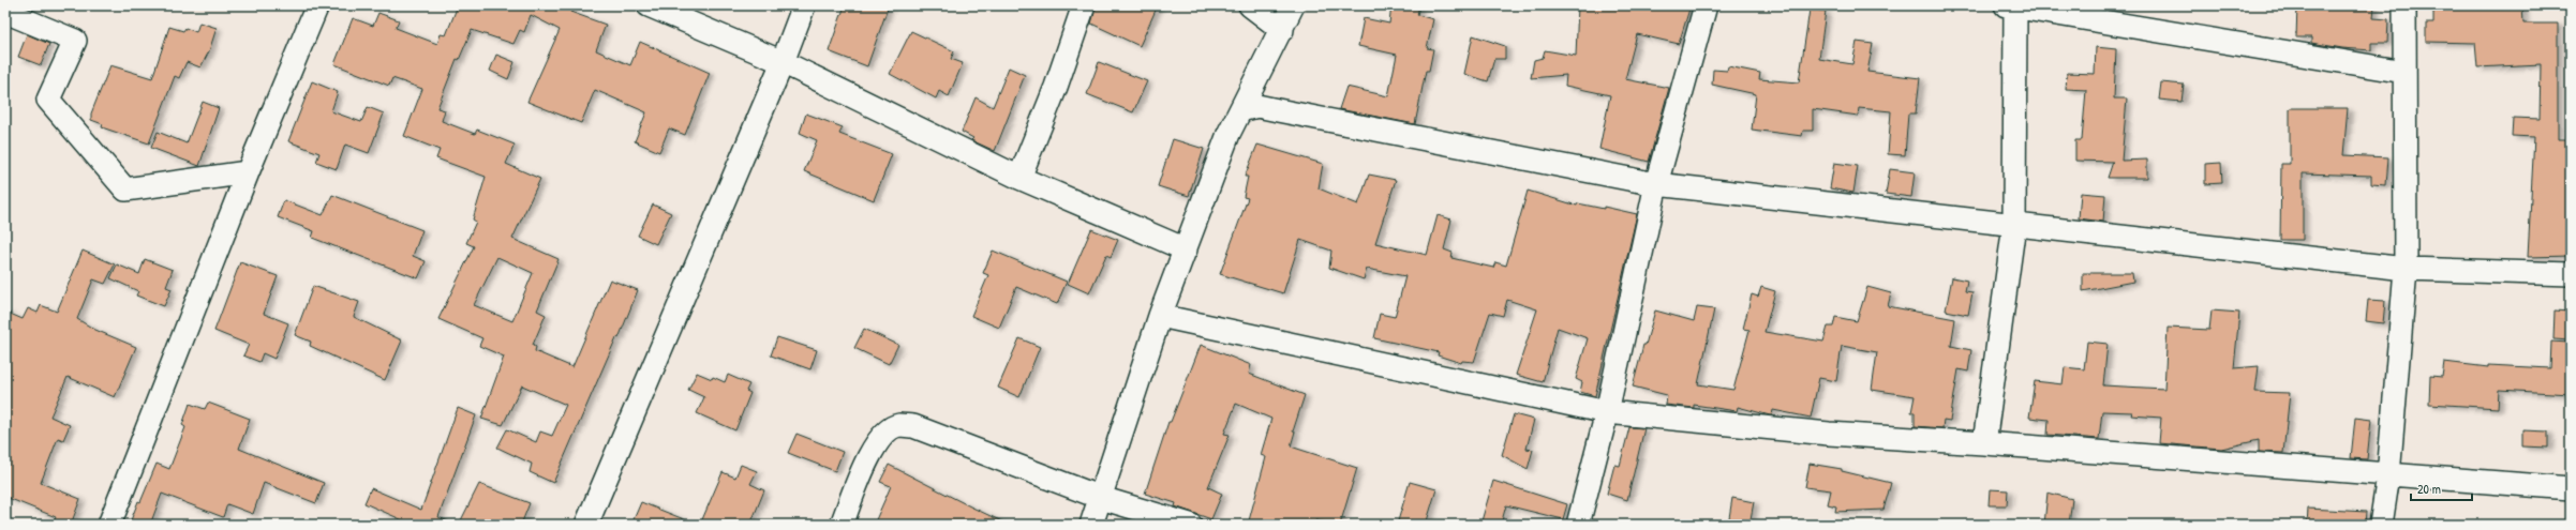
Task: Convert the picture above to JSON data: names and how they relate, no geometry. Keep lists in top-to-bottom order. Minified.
{"scale_bar":"20 m"}
